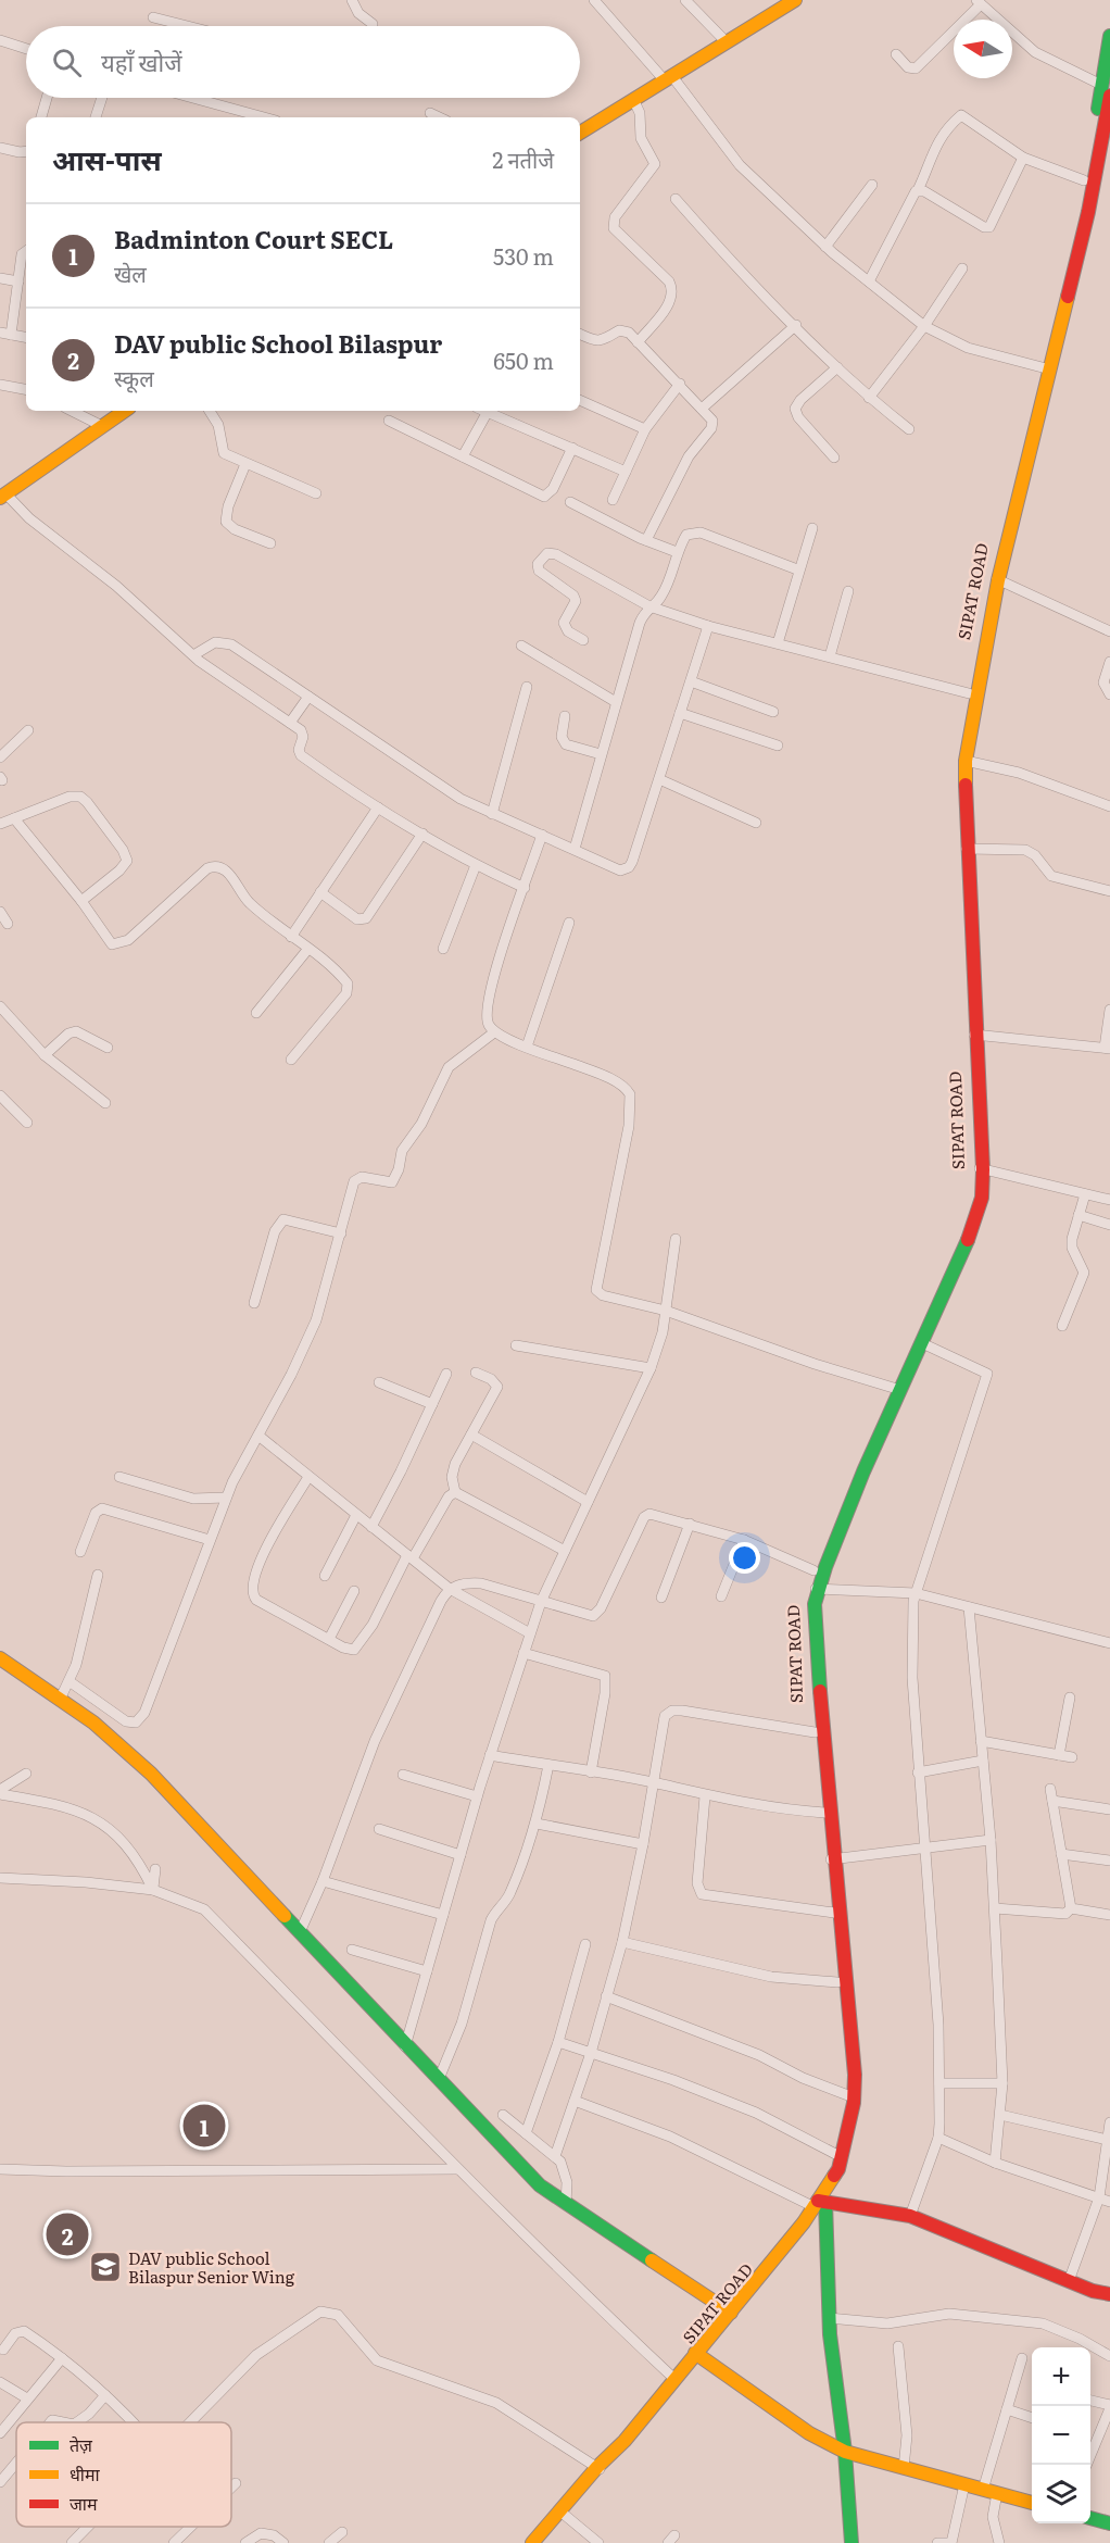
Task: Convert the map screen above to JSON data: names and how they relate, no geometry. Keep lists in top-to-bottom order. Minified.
{"streets":{"main road":["SIPAT ROAD"]},"places":{"school or university":["DAV public School Bilaspur Senior Wing"]},"legend":["तेज़","धीमा","जाम"],"north":"left","page":{"search":"यहाँ खोजें","heading":["आस-पास","2 नतीजे"],"list":[{"mark":"1","name":"Badminton Court SECL","note":"खेल","value":"530 m"},{"mark":"2","name":"DAV public School Bilaspur","note":"स्कूल","value":"650 m"}],"pins":["1","2"],"map_buttons":["+","−"]}}
